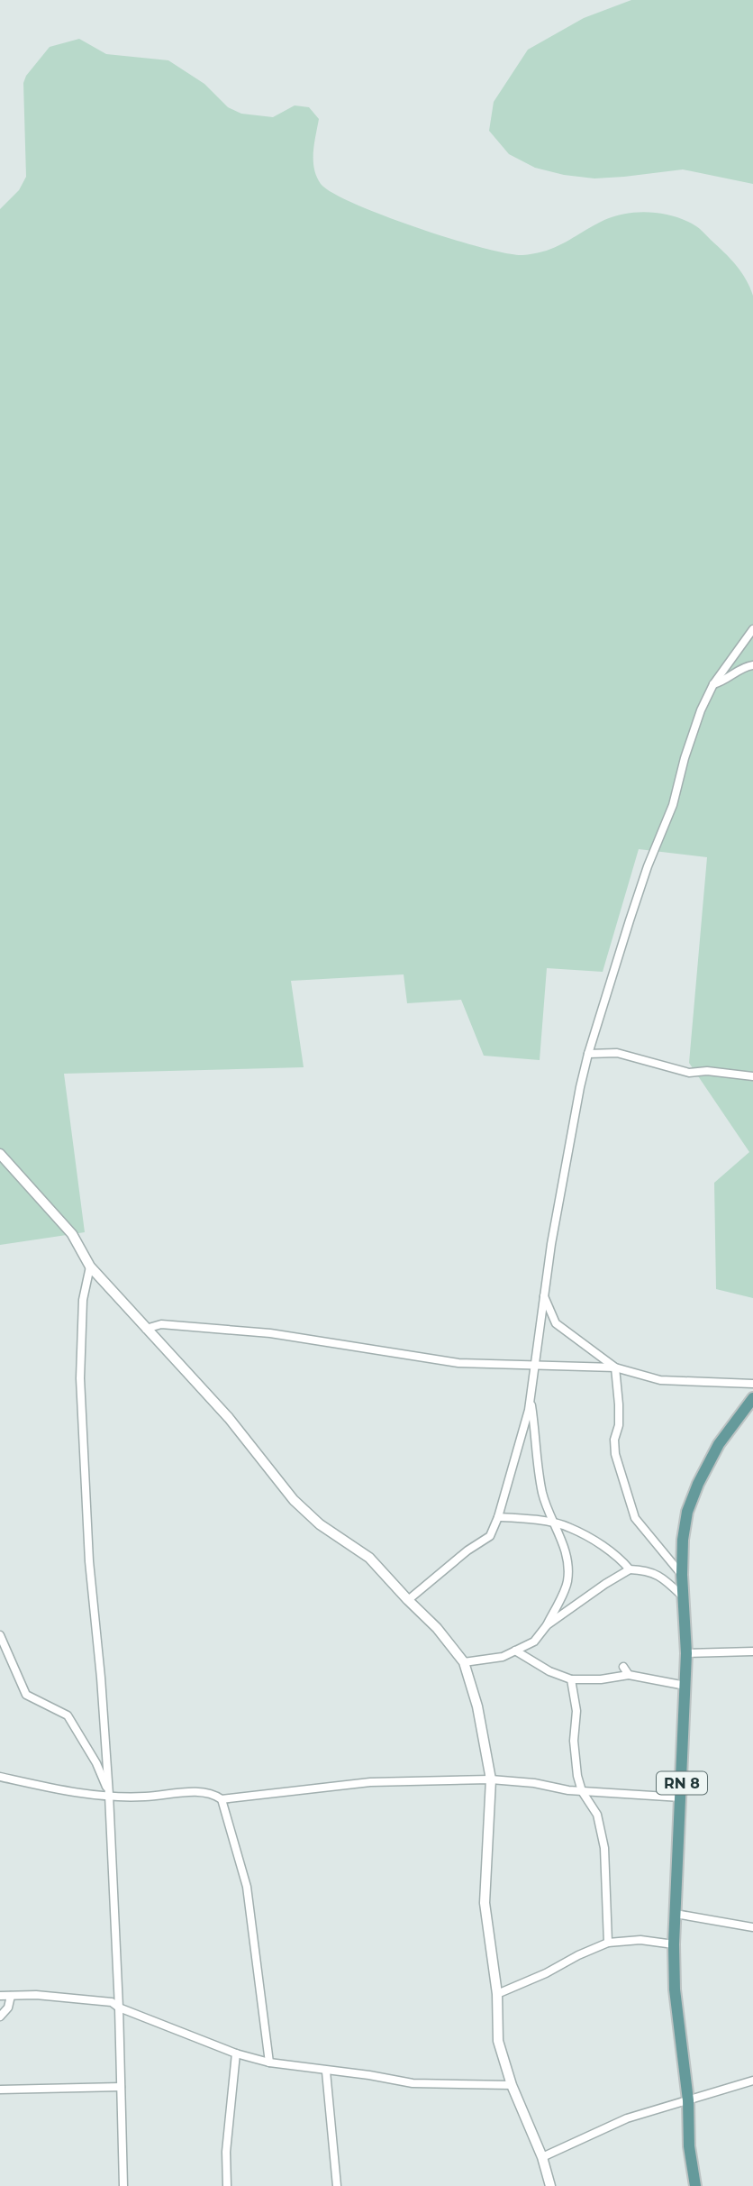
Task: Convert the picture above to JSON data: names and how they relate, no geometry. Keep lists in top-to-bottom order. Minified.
{"streets":{"main road":["RN 8"]}}
